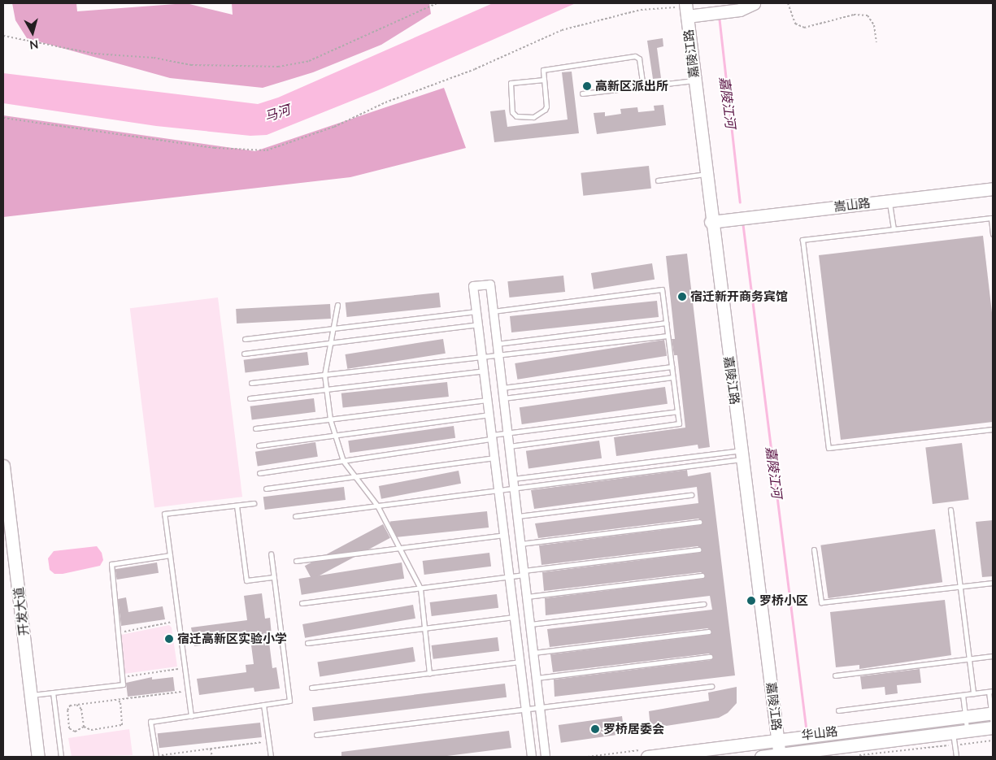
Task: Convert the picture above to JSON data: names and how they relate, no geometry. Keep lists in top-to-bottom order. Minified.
{"streets":{"street":["嘉陵江路","嵩山路","开发大道","华山路"]},"crossings":[["嘉陵江路","嵩山路"],["嘉陵江路","华山路"]],"water":["嘉陵江河","马河"],"places":["高新区派出所","宿迁新开商务宾馆","罗桥小区","宿迁高新区实验小学","罗桥居委会"],"north":"bottom"}
